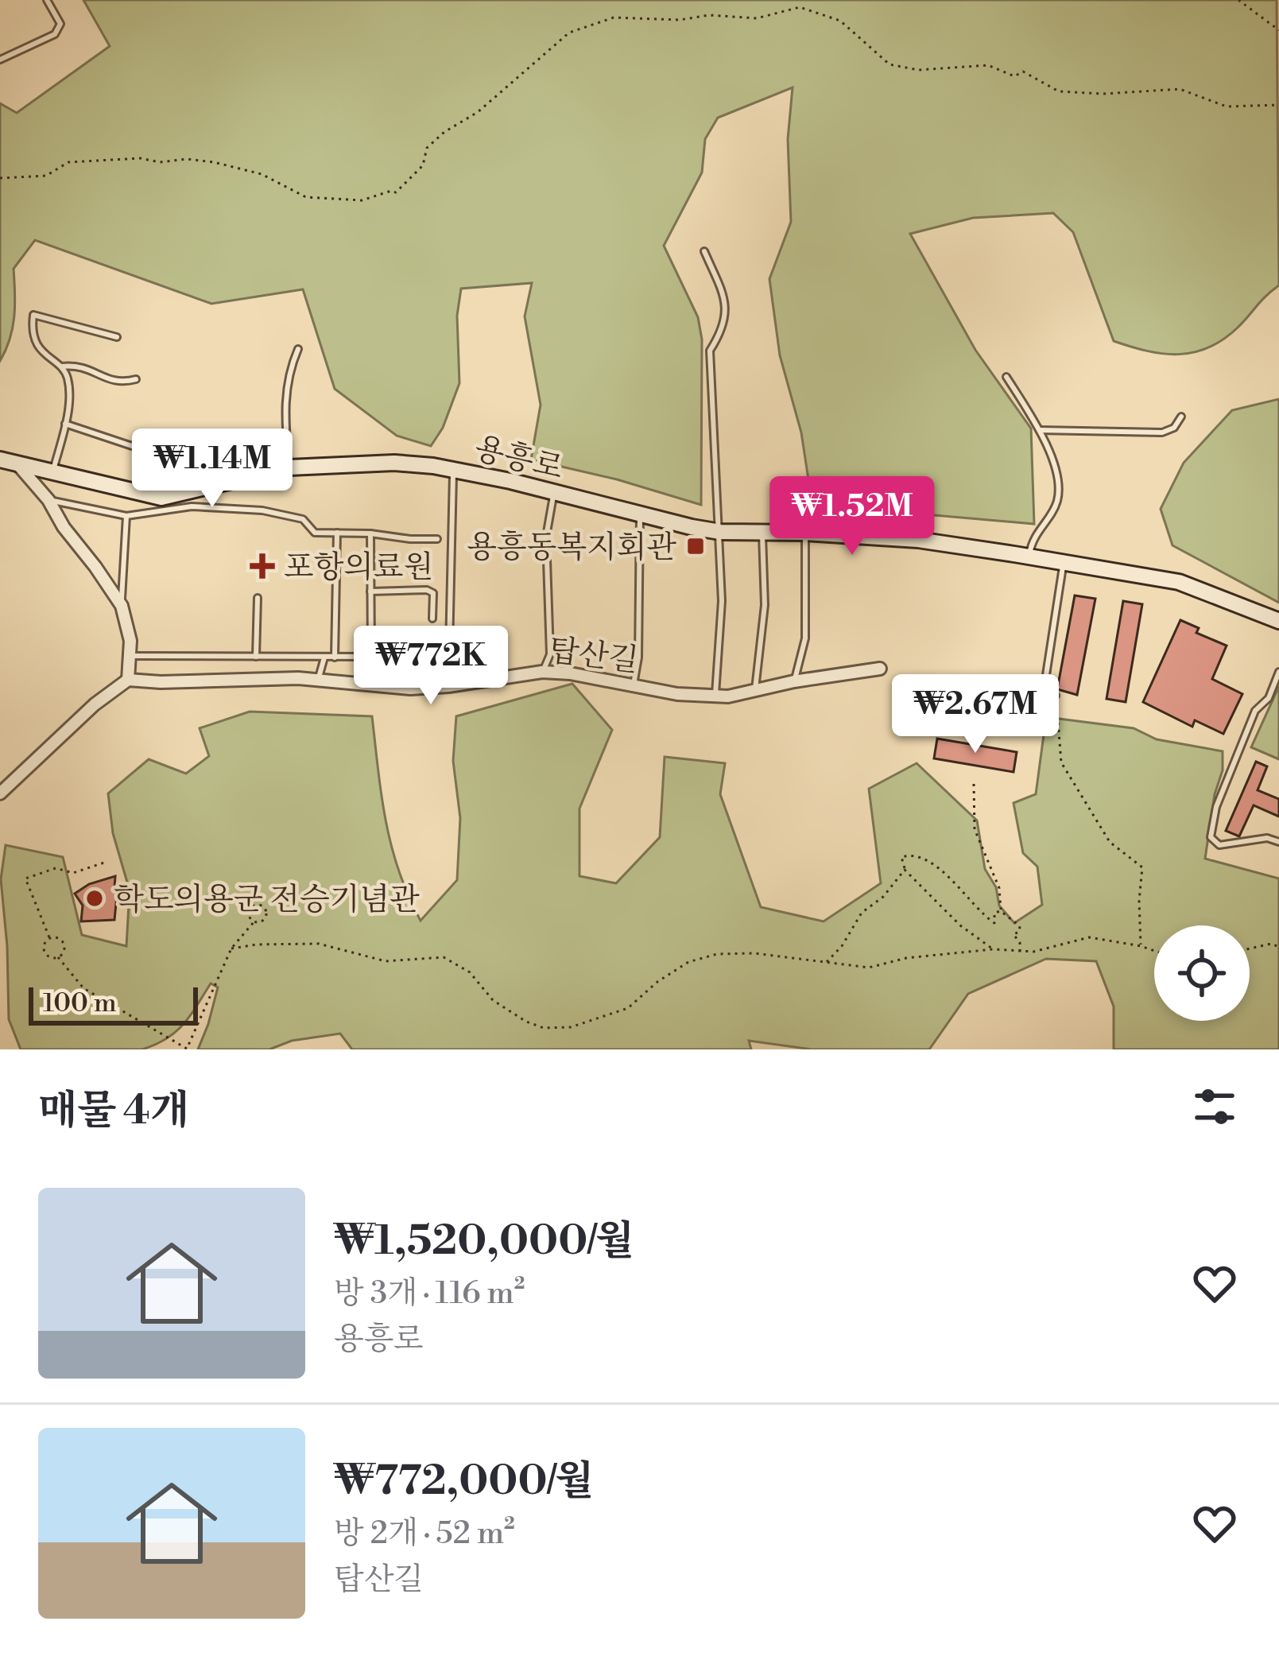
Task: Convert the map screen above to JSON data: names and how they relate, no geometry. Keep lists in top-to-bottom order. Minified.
{"streets":{"street":["용흥로","탑산길"]},"places":{"transit":["용흥동복지회관"],"health":["포항의료원"],"other":["학도의용군 전승기념관"]},"scale_bar":"100 m","page":{"price":["₩1.14M","₩1.52M","₩772K","₩2.67M"],"scale":"100 m","heading":"매물 4개","list":[{"name":"₩1,520,000/월","note":"방 3개 · 116 m² · 용흥로"},{"name":"₩772,000/월","note":"방 2개 · 52 m² · 탑산길"}]}}
